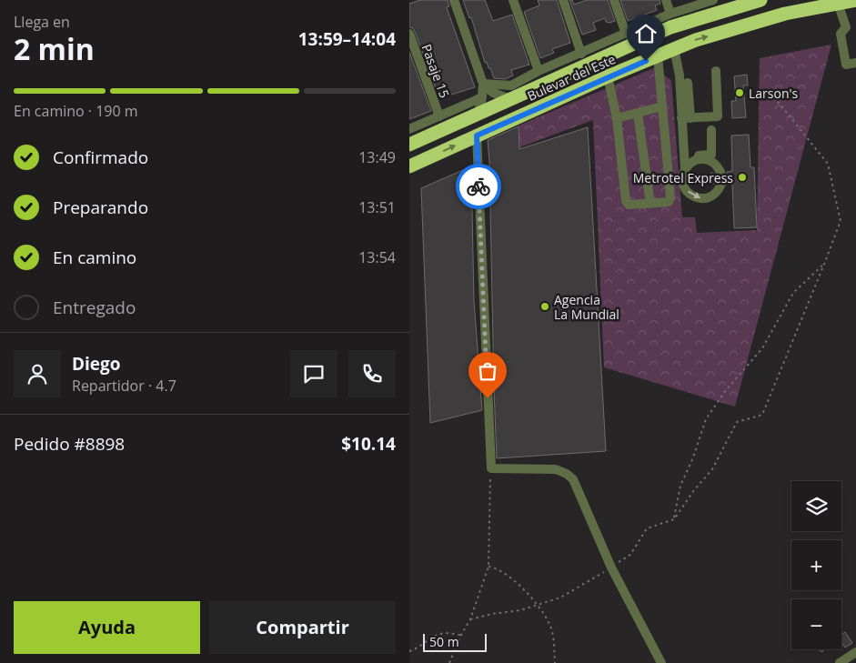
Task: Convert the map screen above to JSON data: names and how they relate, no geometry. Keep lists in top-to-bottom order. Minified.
{"streets":{"highway":["Bulevar del Este"],"street":["Pasaje 15"]},"places":["Larson's","Metrotel Express","Agencia La Mundial"],"scale_bar":"50 m","page":{"heading":["2 min","Llega en","13:59–14:04"],"panel":["Diego","Repartidor · 4.7","Pedido #8898","$10.14"],"bar":"En camino · 190 m","list":[["Confirmado","13:49"],["Preparando","13:51"],["En camino","13:54"],"Entregado"],"map_buttons":["+","−"],"buttons":["Ayuda","Compartir"],"scale":"50 m"}}
